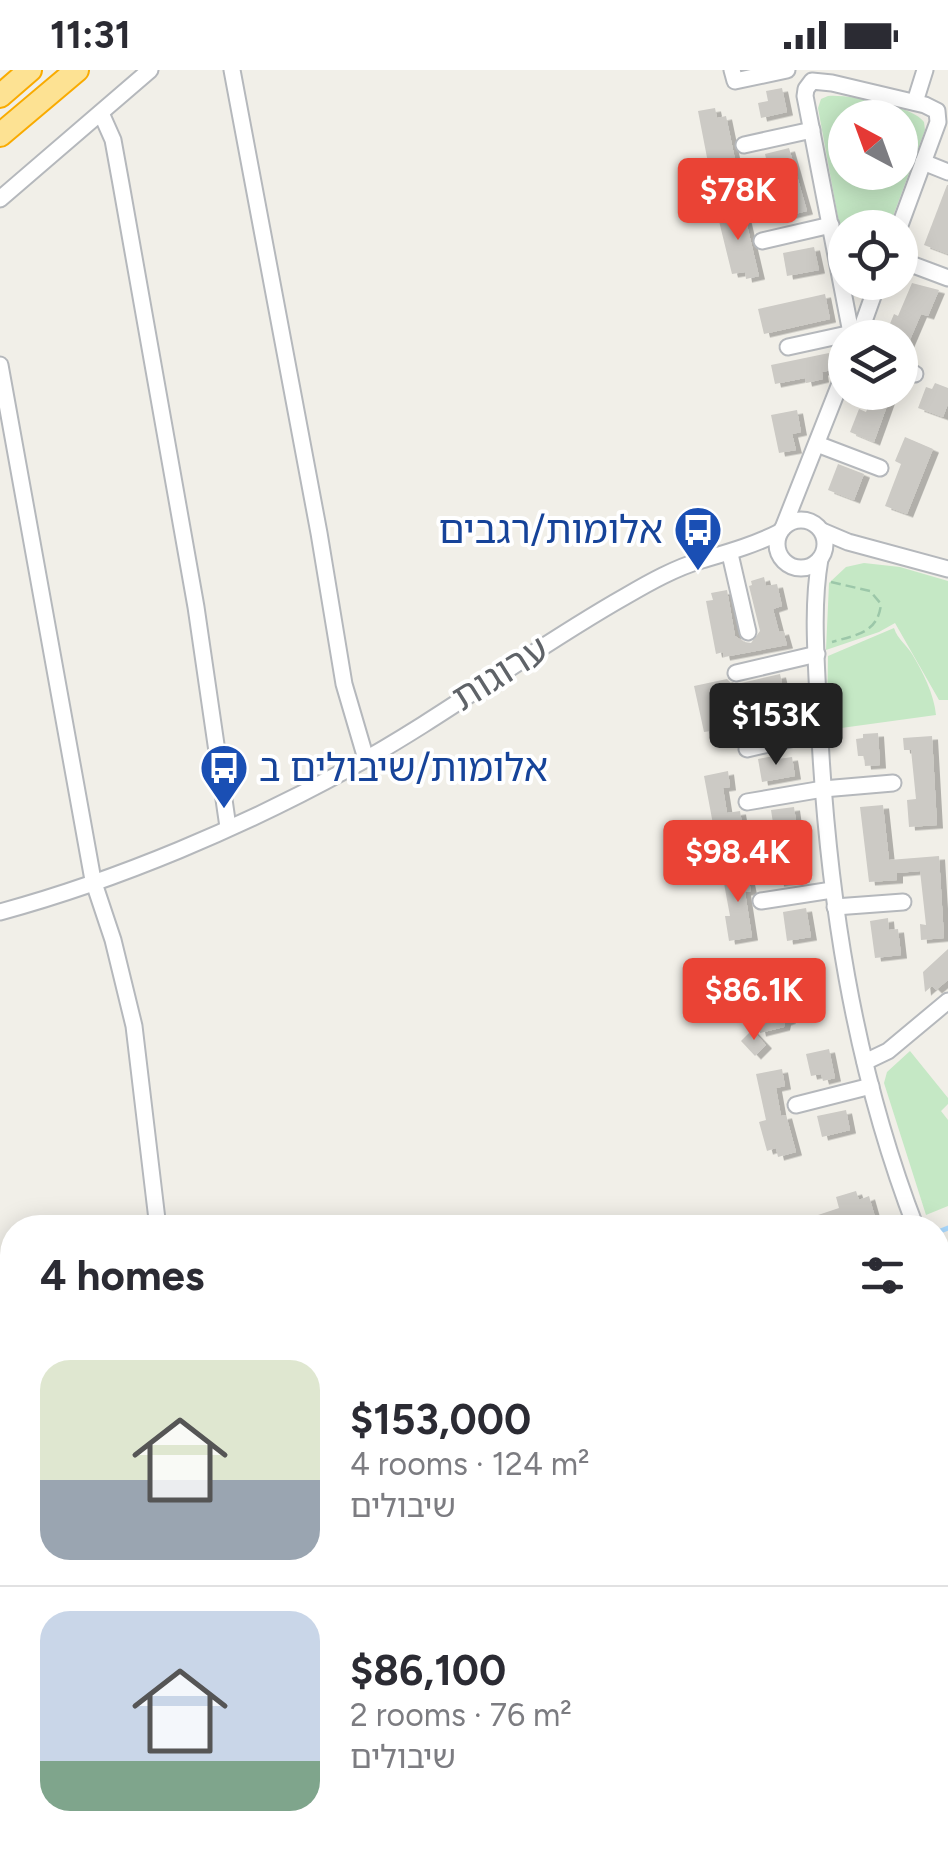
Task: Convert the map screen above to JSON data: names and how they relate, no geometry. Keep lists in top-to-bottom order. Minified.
{"streets":{"street":["ערוגות"]},"places":{"bus stop":["אלומות/רגבים","אלומות/שיבולים ב"]},"north":"top left","page":{"status":"11:31","price":["$78K","$153K","$98.4K","$86.1K"],"heading":"4 homes","list":[{"name":"$153,000","note":"4 rooms · 124 m² · שיבולים"},{"name":"$86,100","note":"2 rooms · 76 m² · שיבולים"}]}}
